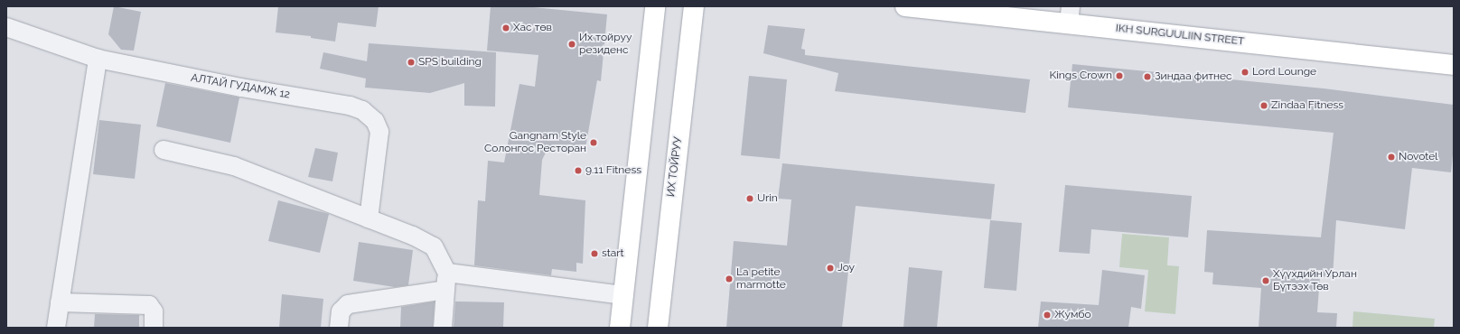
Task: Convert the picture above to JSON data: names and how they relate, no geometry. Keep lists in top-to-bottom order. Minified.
{"streets":{"main road":["IKH SURGUULIIN STREET","ИХ ТОЙРУУ"],"street":["АЛТАЙ ГУДАМЖ 12"]},"places":["Хас төв","Их тойруу резиденс","SPS building","Lord Lounge","Kings Crown","Зиндаа фитнес","Zindaa Fitness","Gangnam Style Cолонгос Pесторан","Novotel","9.11 Fitness","Urin","start","Joy","La petite marmotte","Хүүхдийн Урлан Бүтээх Төв","Жумбо"]}
